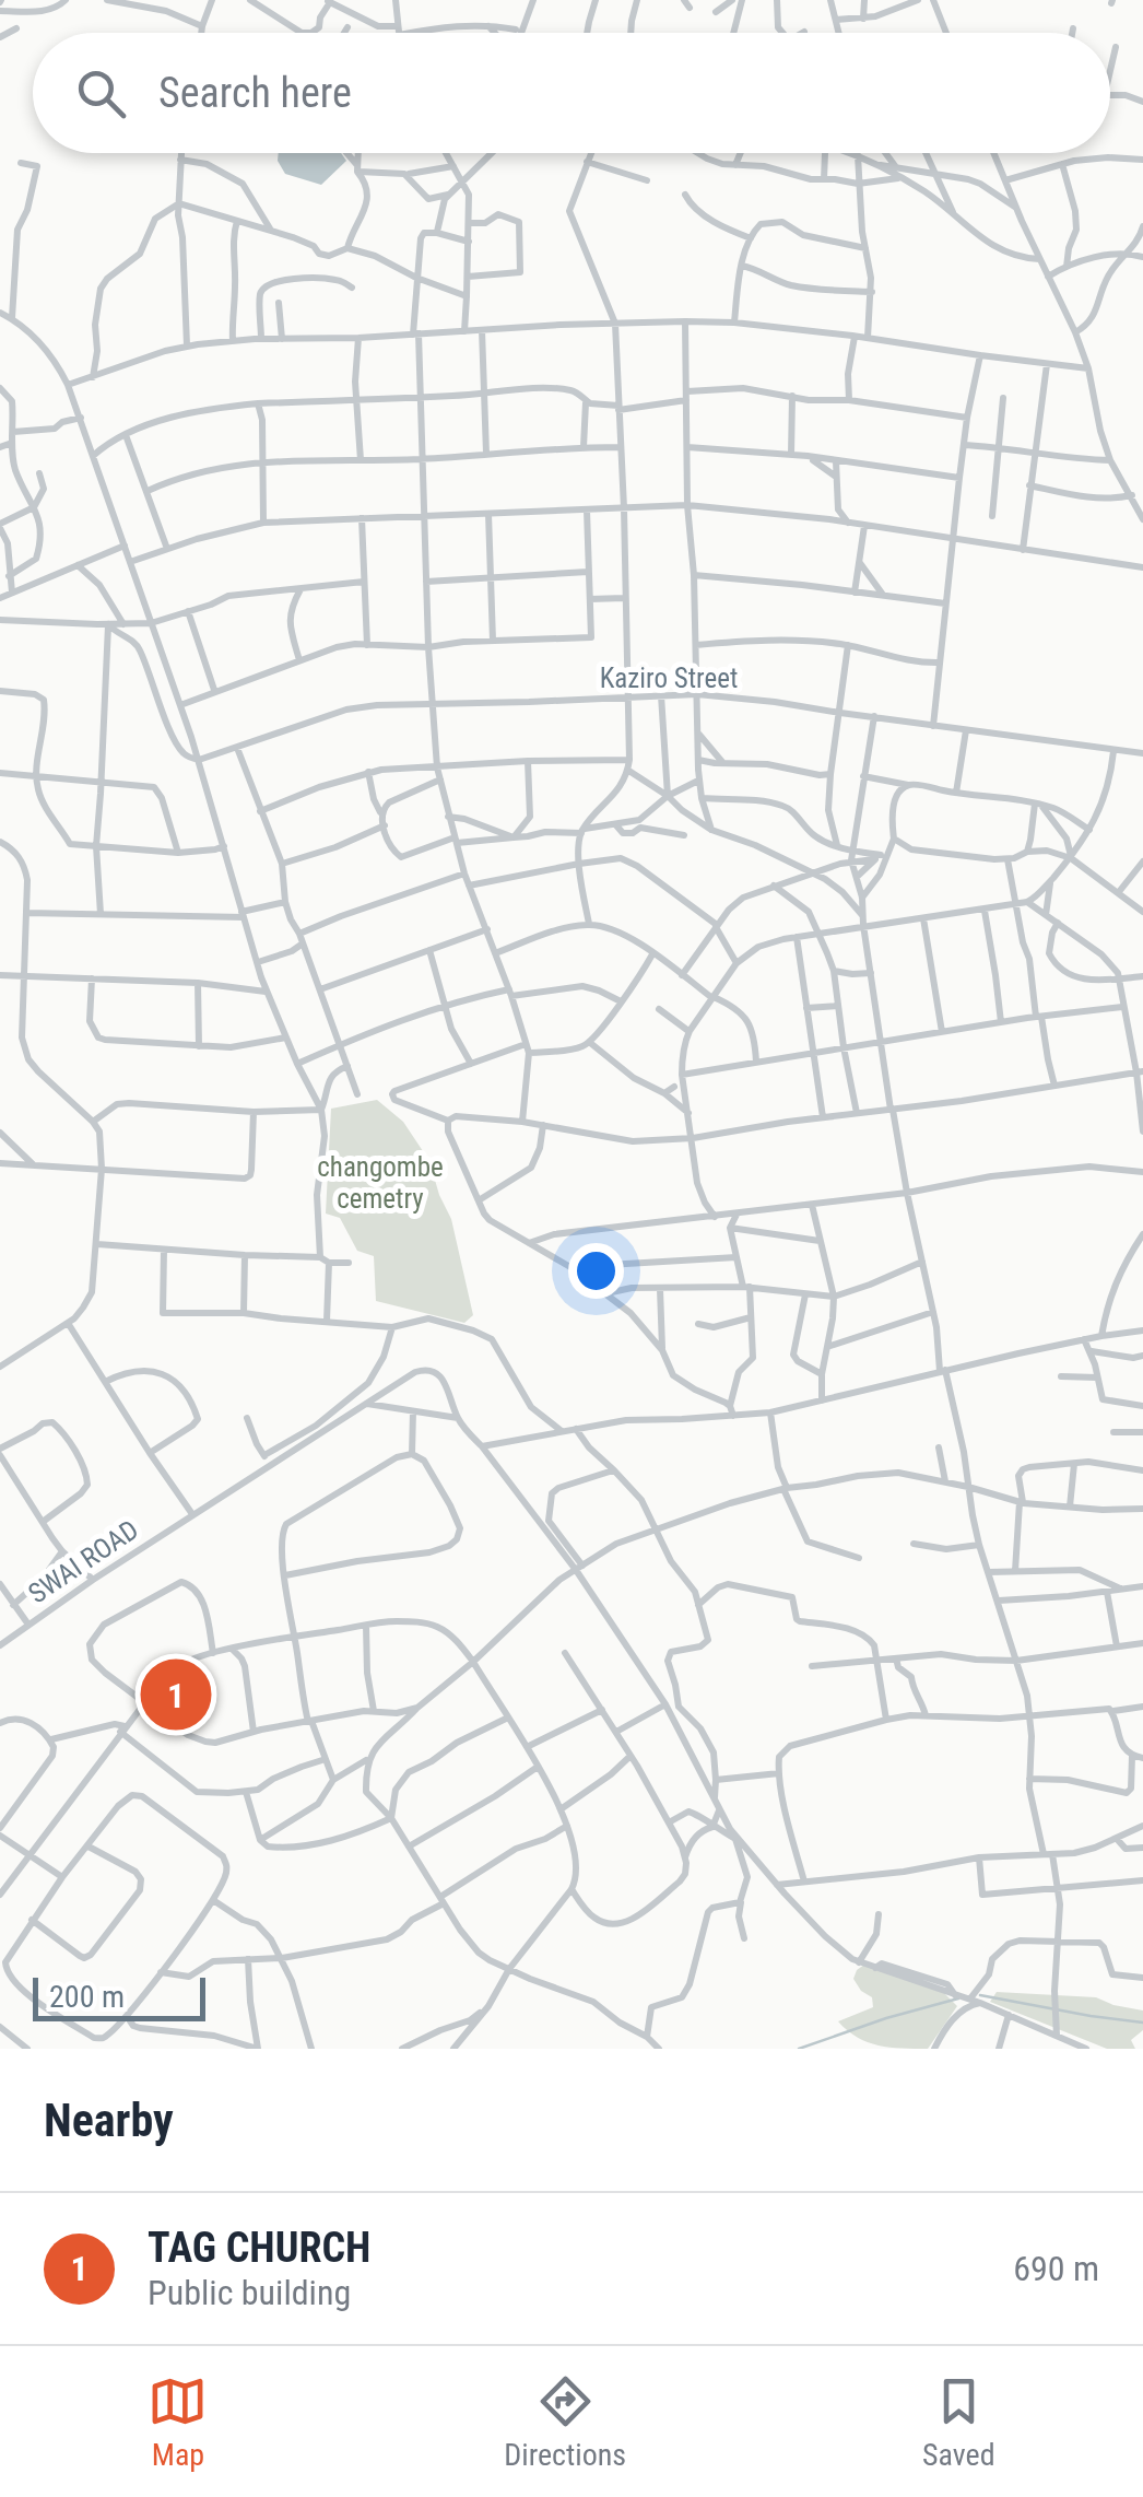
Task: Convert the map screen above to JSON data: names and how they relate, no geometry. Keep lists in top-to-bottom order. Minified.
{"streets":{"street":["Kaziro Street","SWAI ROAD"]},"parks":["changombe cemetry"],"scale_bar":"200 m","page":{"search":"Search here","pins":"1","scale":"200 m","heading":"Nearby","list":[{"mark":"1","name":"TAG CHURCH","note":"Public building","value":"690 m"}],"nav":["Map","Directions","Saved"]}}
